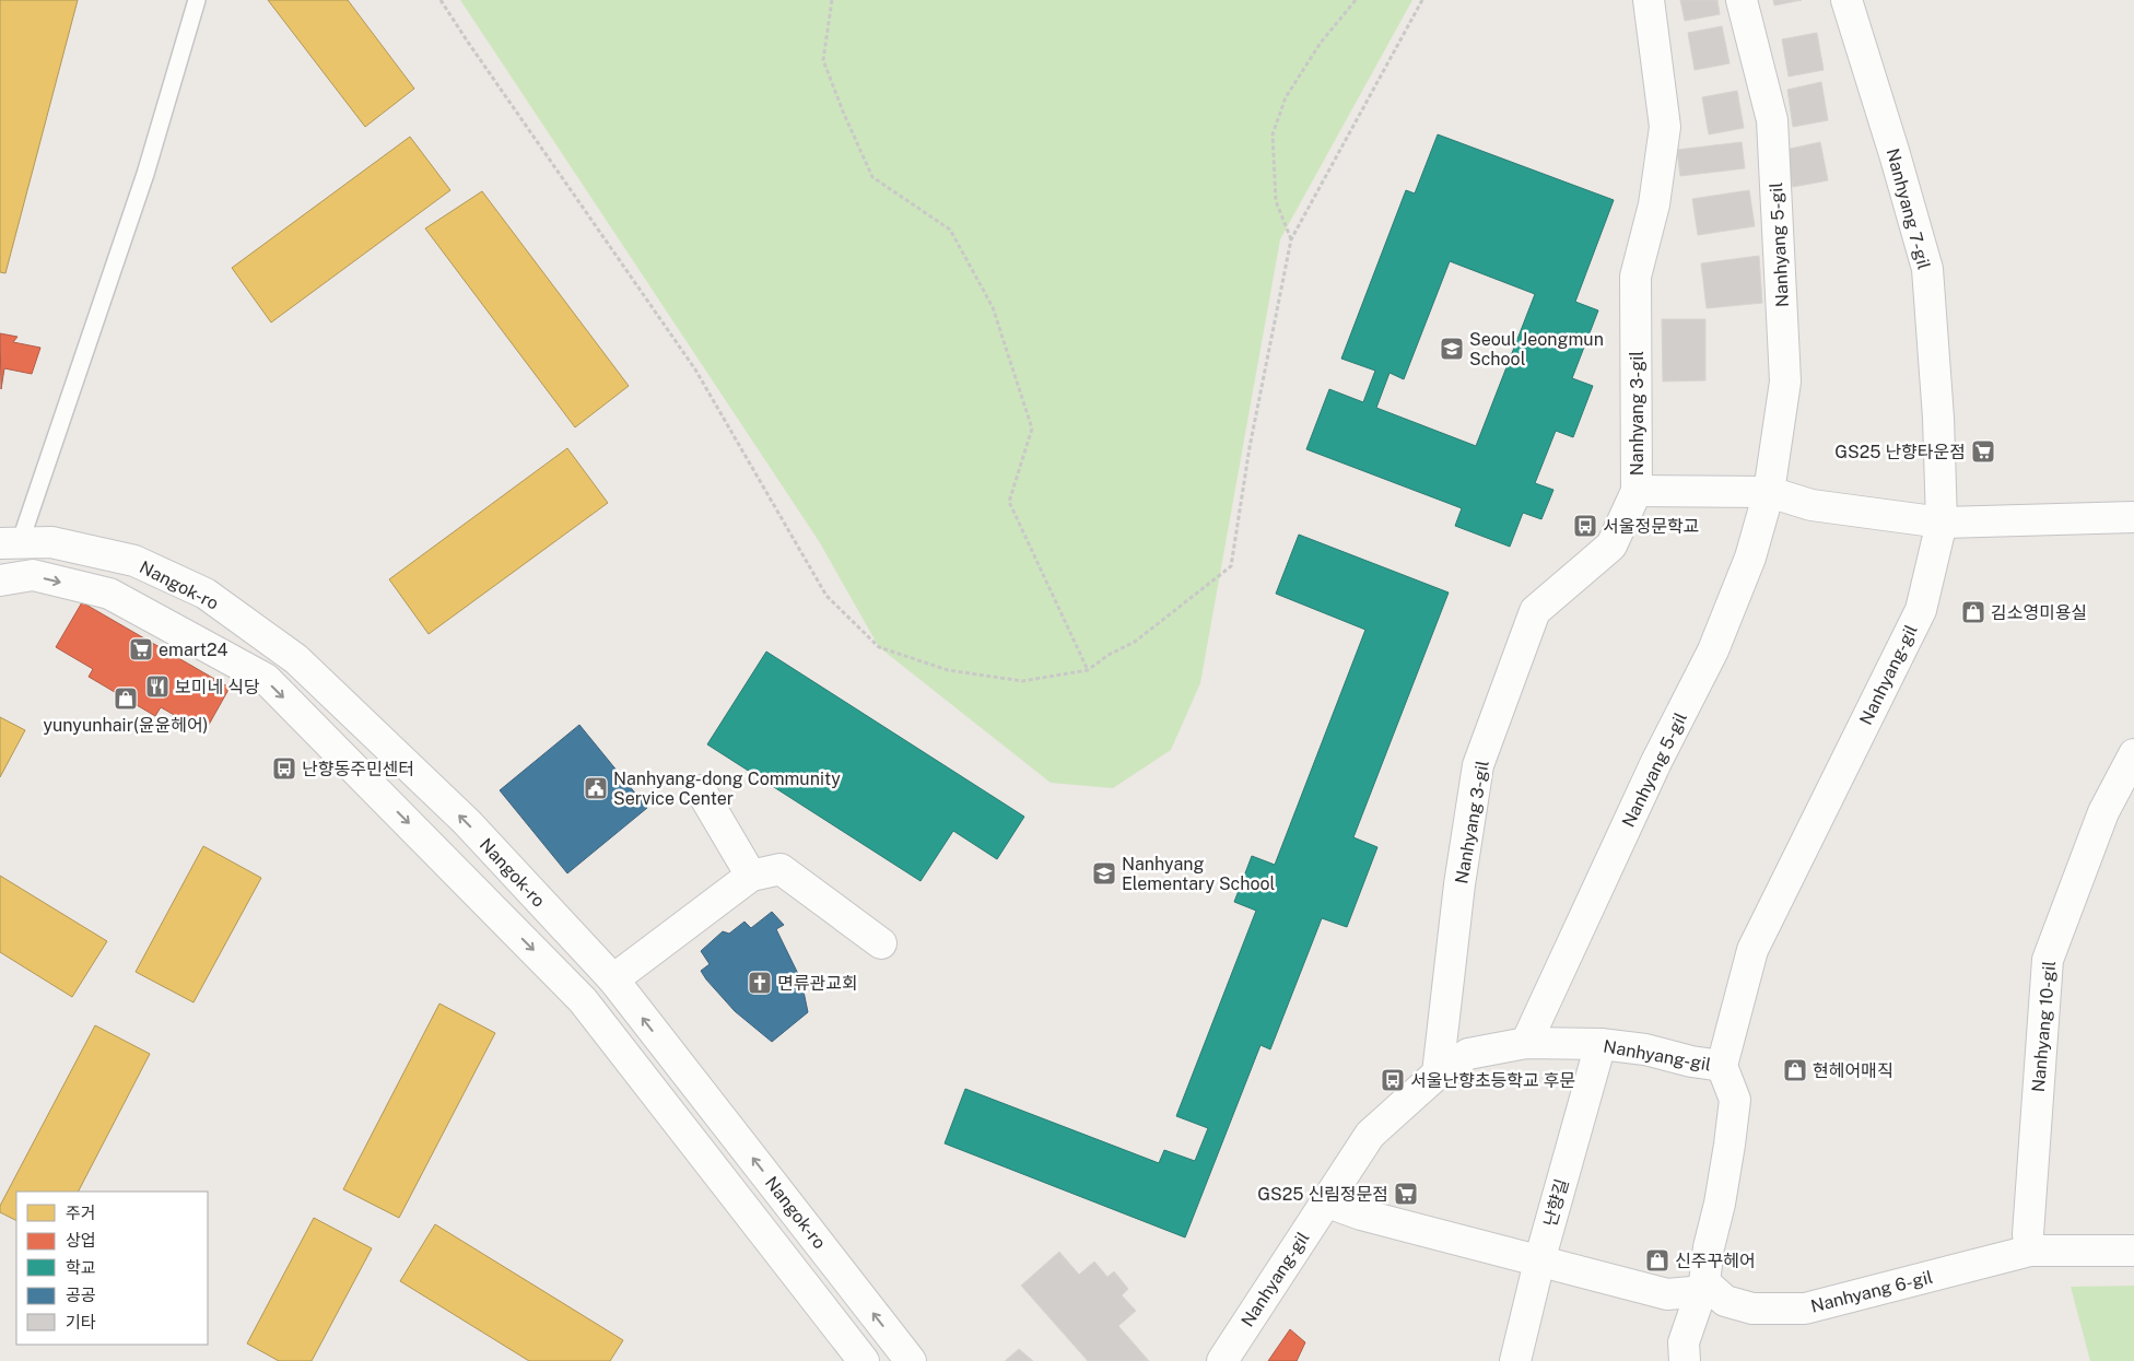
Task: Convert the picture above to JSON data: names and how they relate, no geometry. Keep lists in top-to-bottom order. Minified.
{"streets":{"street":["Nanhyang 7-gil","Nanhyang 5-gil","Nanhyang 3-gil","Nangok-ro","Nanhyang-gil","Nanhyang 10-gil","난향길","Nanhyang 6-gil"]},"crossings":[["Nanhyang 7-gil","Nanhyang-gil"],["Nanhyang 5-gil","Nanhyang-gil"],["Nanhyang 3-gil","Nanhyang-gil"],["Nanhyang-gil","난향길"],["Nanhyang 10-gil","Nanhyang 6-gil"]],"places":{"school or university":["Seoul Jeongmun School","Nanhyang Elementary School"],"supermarket":["GS25 난향타운점","emart24","GS25 신림정문점"],"bus stop":["서울정문학교","난향동주민센터","서울난향초등학교 후문"],"shop":["김소영미용실","yunyunhair(윤윤헤어)","현헤어매직","신주꾸헤어"],"restaurant":["보미네 식당"],"public building":["Nanhyang-dong Community Service Center"],"church":["면류관교회"]},"legend":["주거","상업","학교","공공","기타"]}
